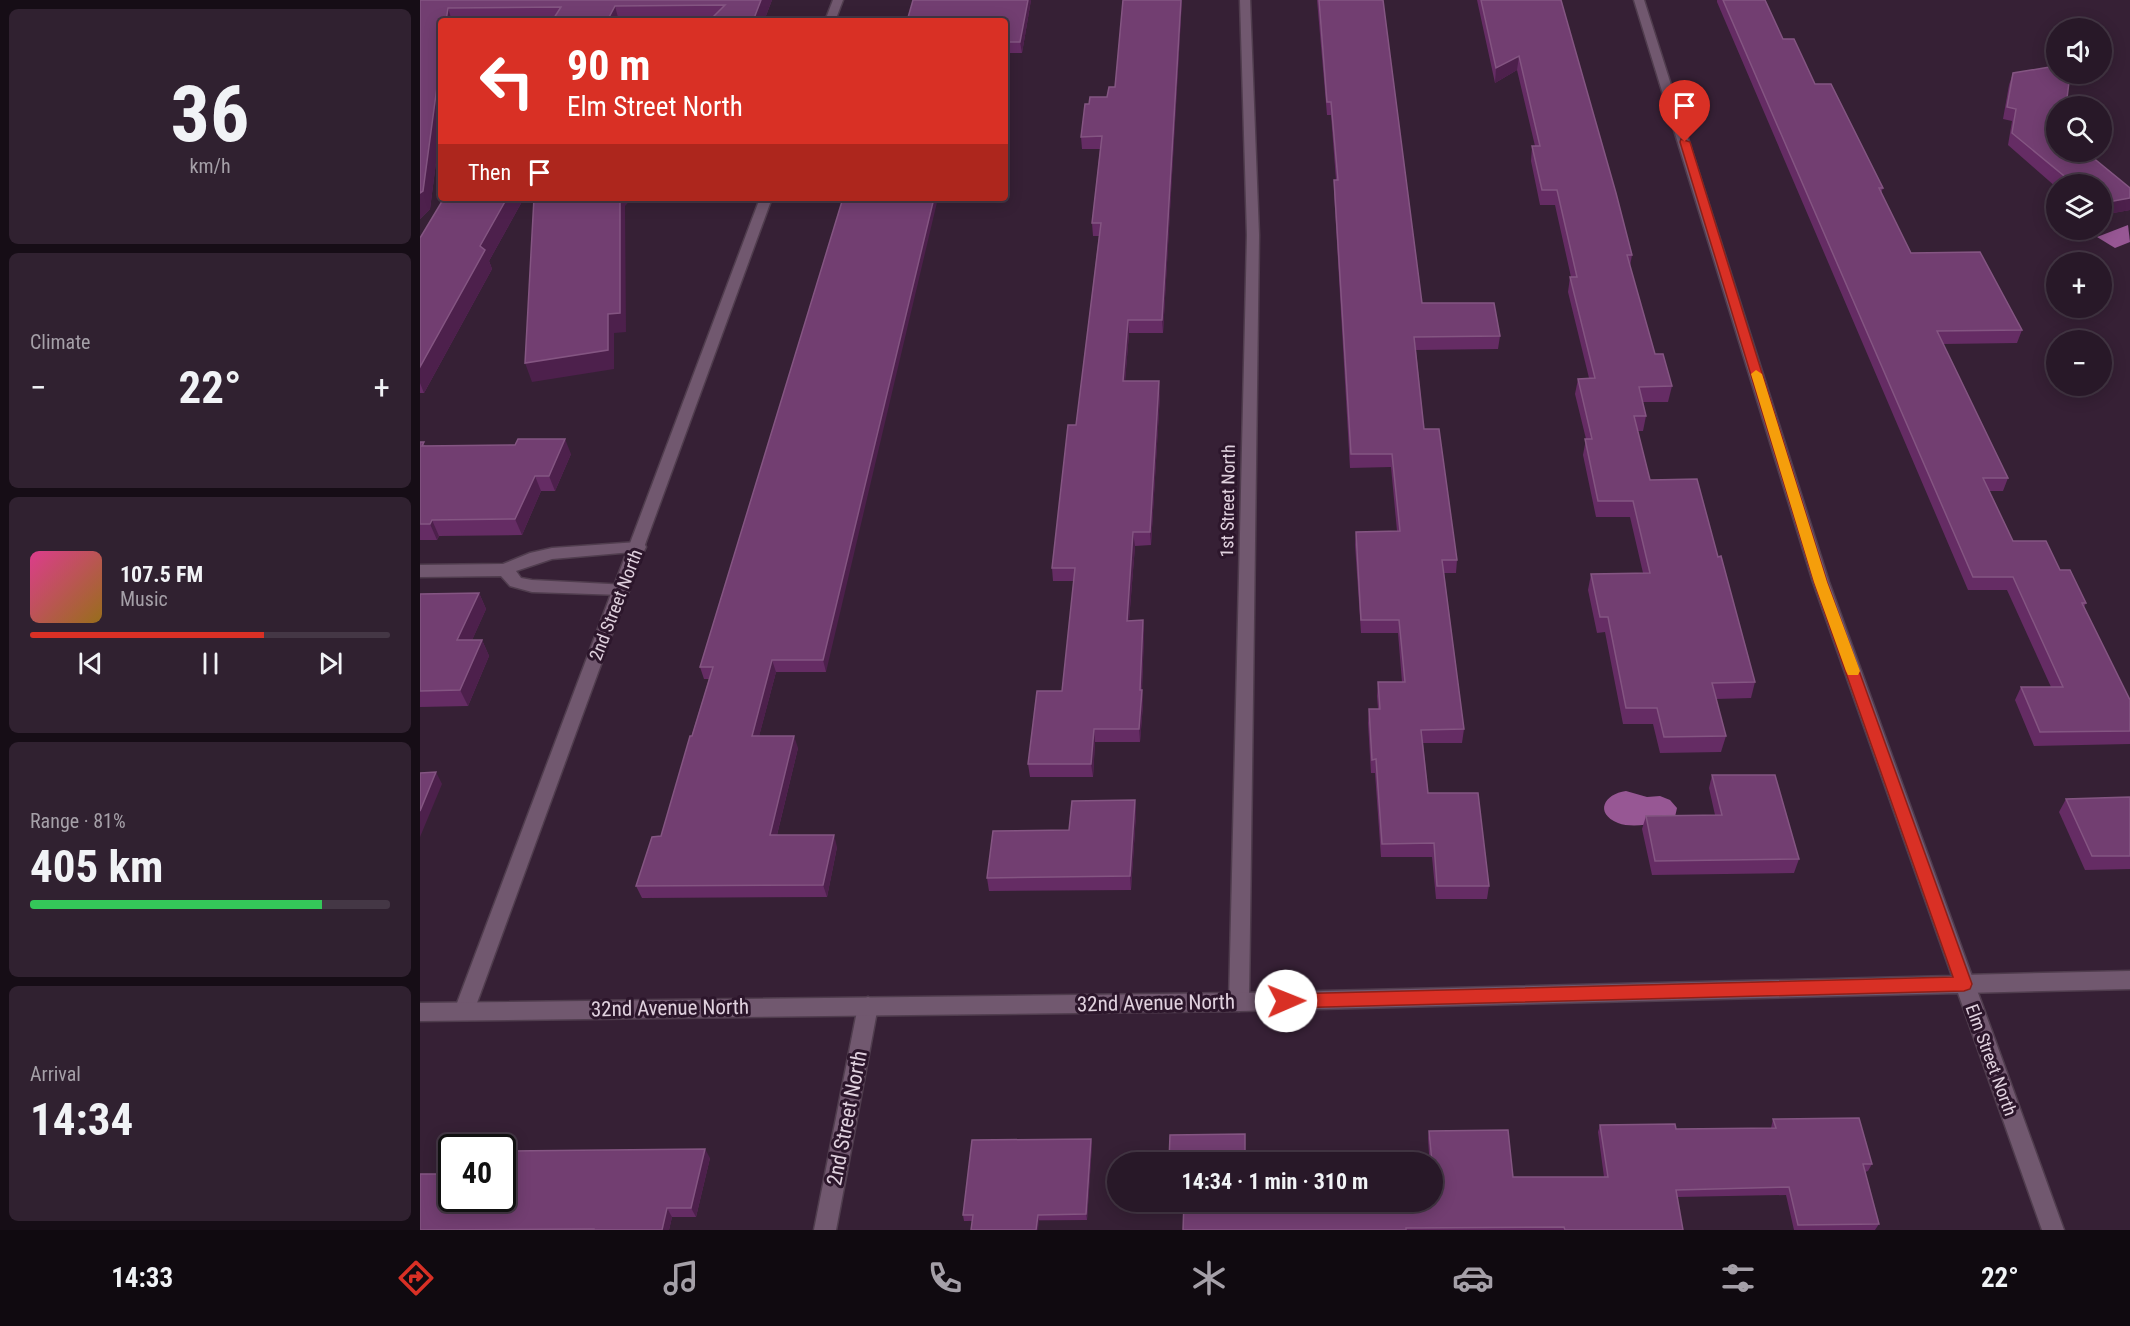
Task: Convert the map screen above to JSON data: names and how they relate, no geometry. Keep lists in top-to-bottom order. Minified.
{"streets":{"street":["1st Street North","2nd Street North","32nd Avenue North","Elm Street North"]},"crossings":[["1st Street North","32nd Avenue North"],["2nd Street North","32nd Avenue North"],["32nd Avenue North","Elm Street North"]],"page":{"tile":[["36","km/h"],"Climate",["Range · 81%","405 km"],["Arrival","14:34"]],"map_buttons":["+","−"],"turn":["90 m","Elm Street North"],"then":"Then","heat":["−","22°","+"],"song":["107.5 FM","Music"],"limit":"40","trip":"14:34 · 1 min · 310 m","tabs":["14:33","22°"]}}
